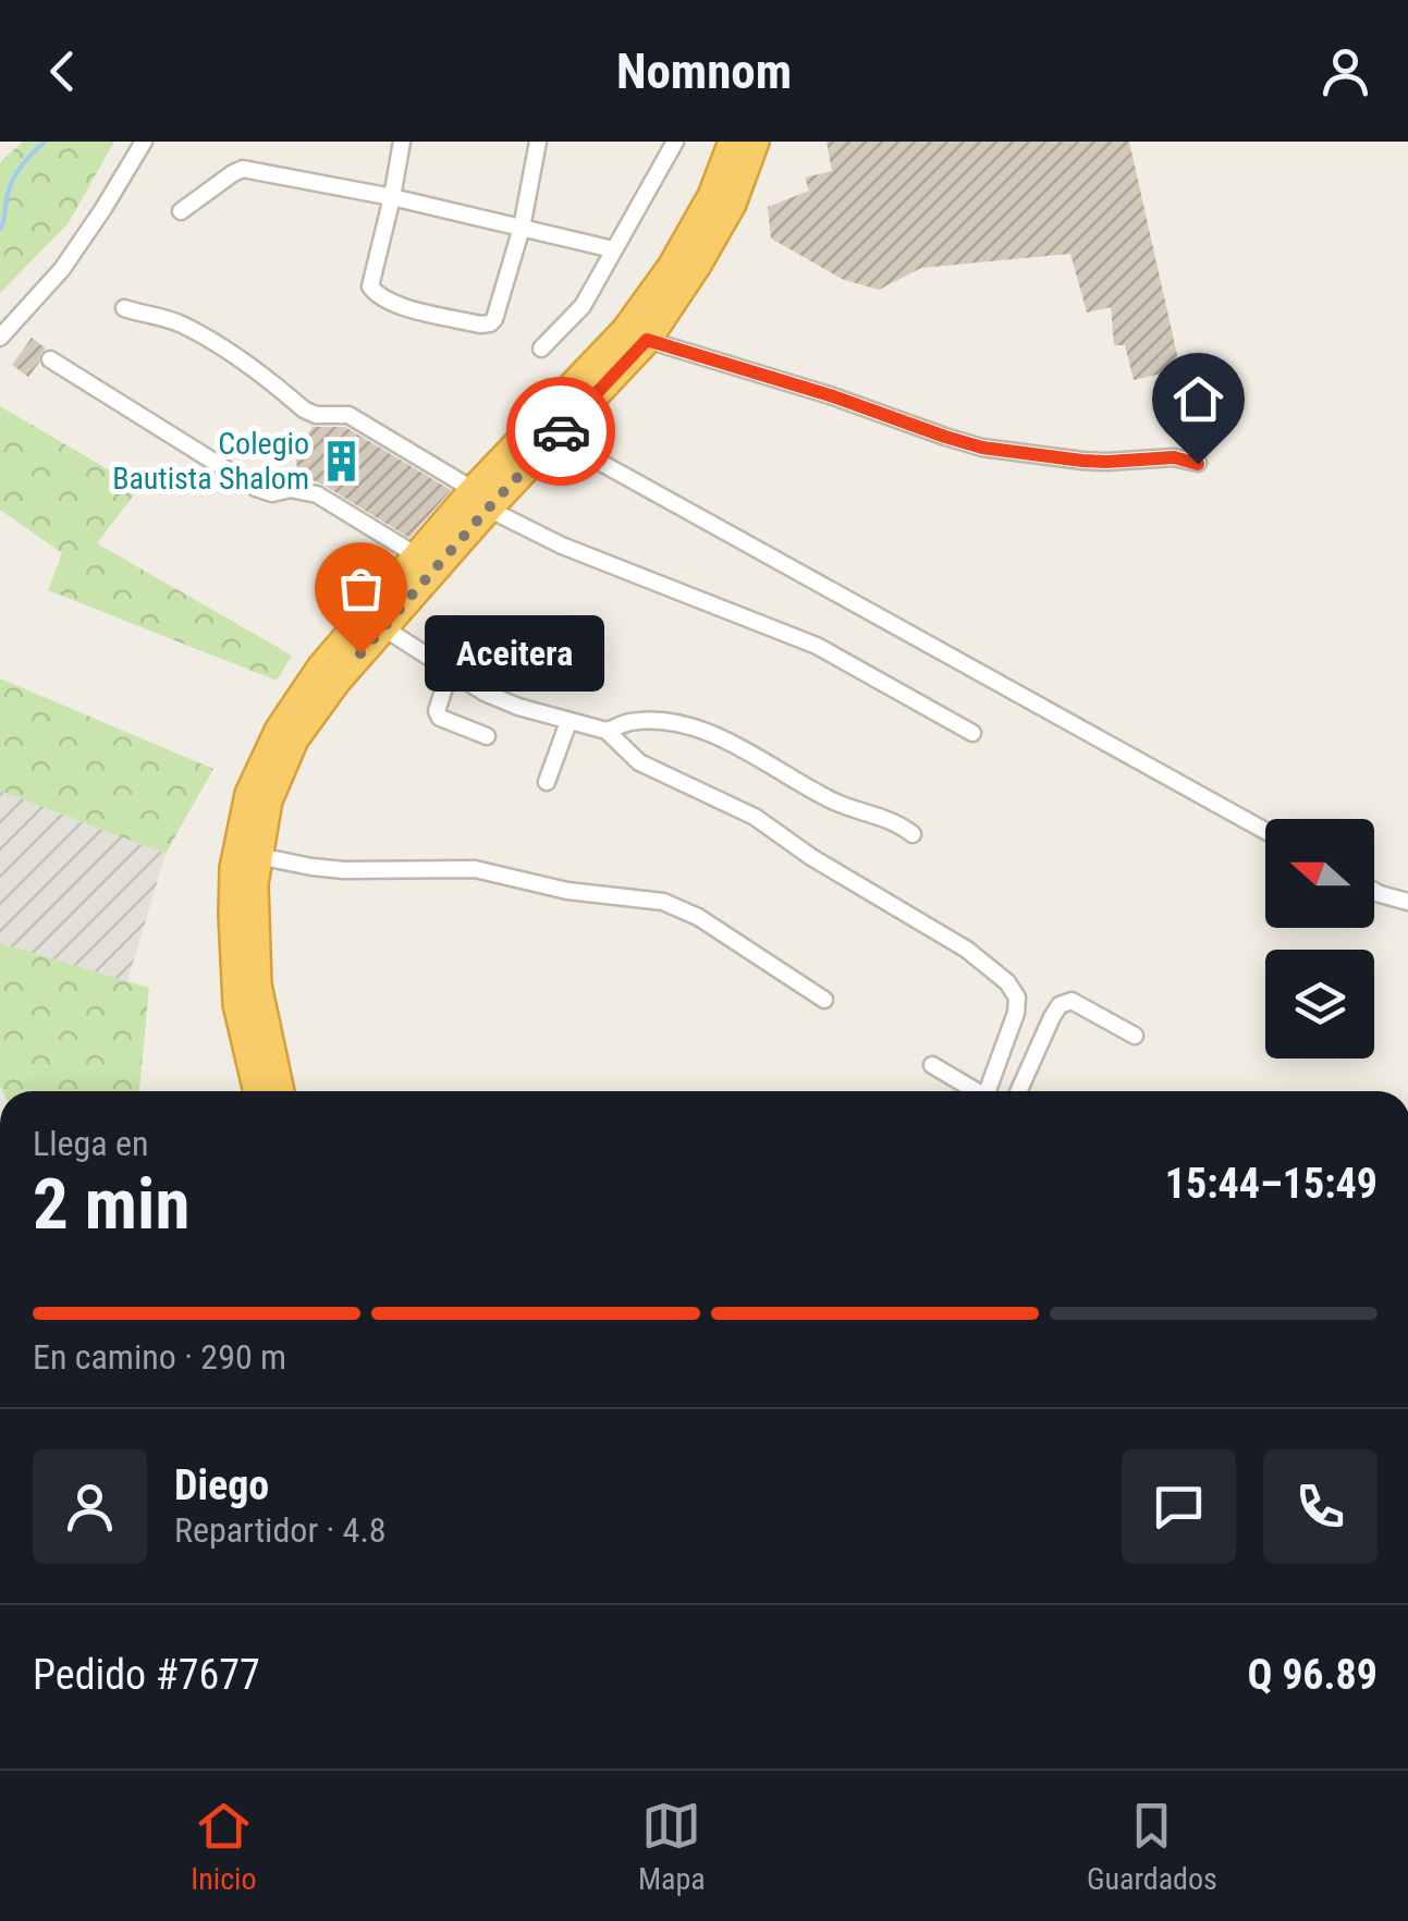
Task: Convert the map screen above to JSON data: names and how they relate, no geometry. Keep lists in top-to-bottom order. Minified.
{"places":{"building":["Colegio Bautista Shalom"],"other":["Aceitera"]},"north":"left","page":{"header":"Nomnom","bubble":"Aceitera","heading":["2 min","Llega en","15:44–15:49"],"panel":["Diego","Repartidor · 4.8","Pedido #7677","Q 96.89"],"bar":"En camino · 290 m","tabs":["Inicio","Mapa","Guardados"]}}
